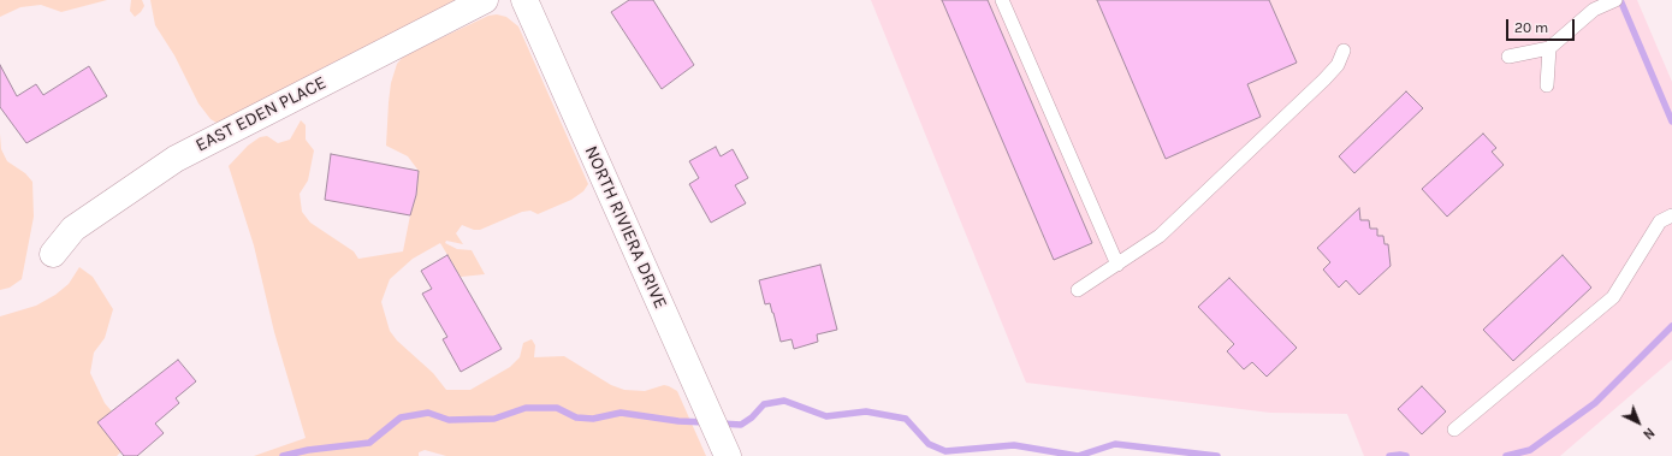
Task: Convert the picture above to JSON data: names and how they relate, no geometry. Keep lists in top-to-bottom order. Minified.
{"streets":{"street":["EAST EDEN PLACE","NORTH RIVIERA DRIVE"]},"scale_bar":"20 m","north":"bottom right"}
